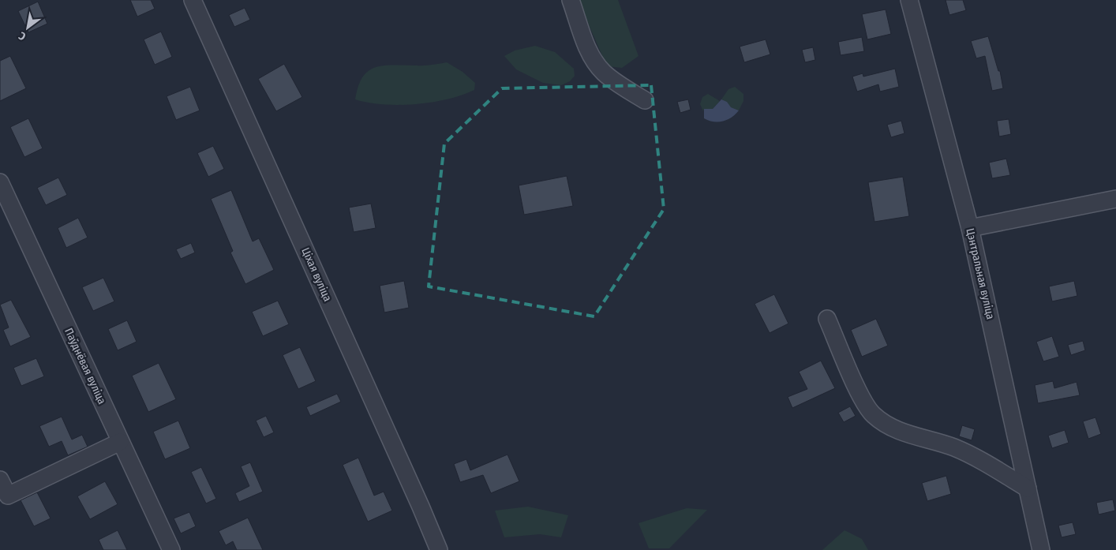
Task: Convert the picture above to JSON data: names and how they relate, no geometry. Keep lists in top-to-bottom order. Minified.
{"streets":{"street":["Цэнтральная вуліца","Ціхая вуліца","Паўднёвая вуліца"]},"north":"bottom left"}
